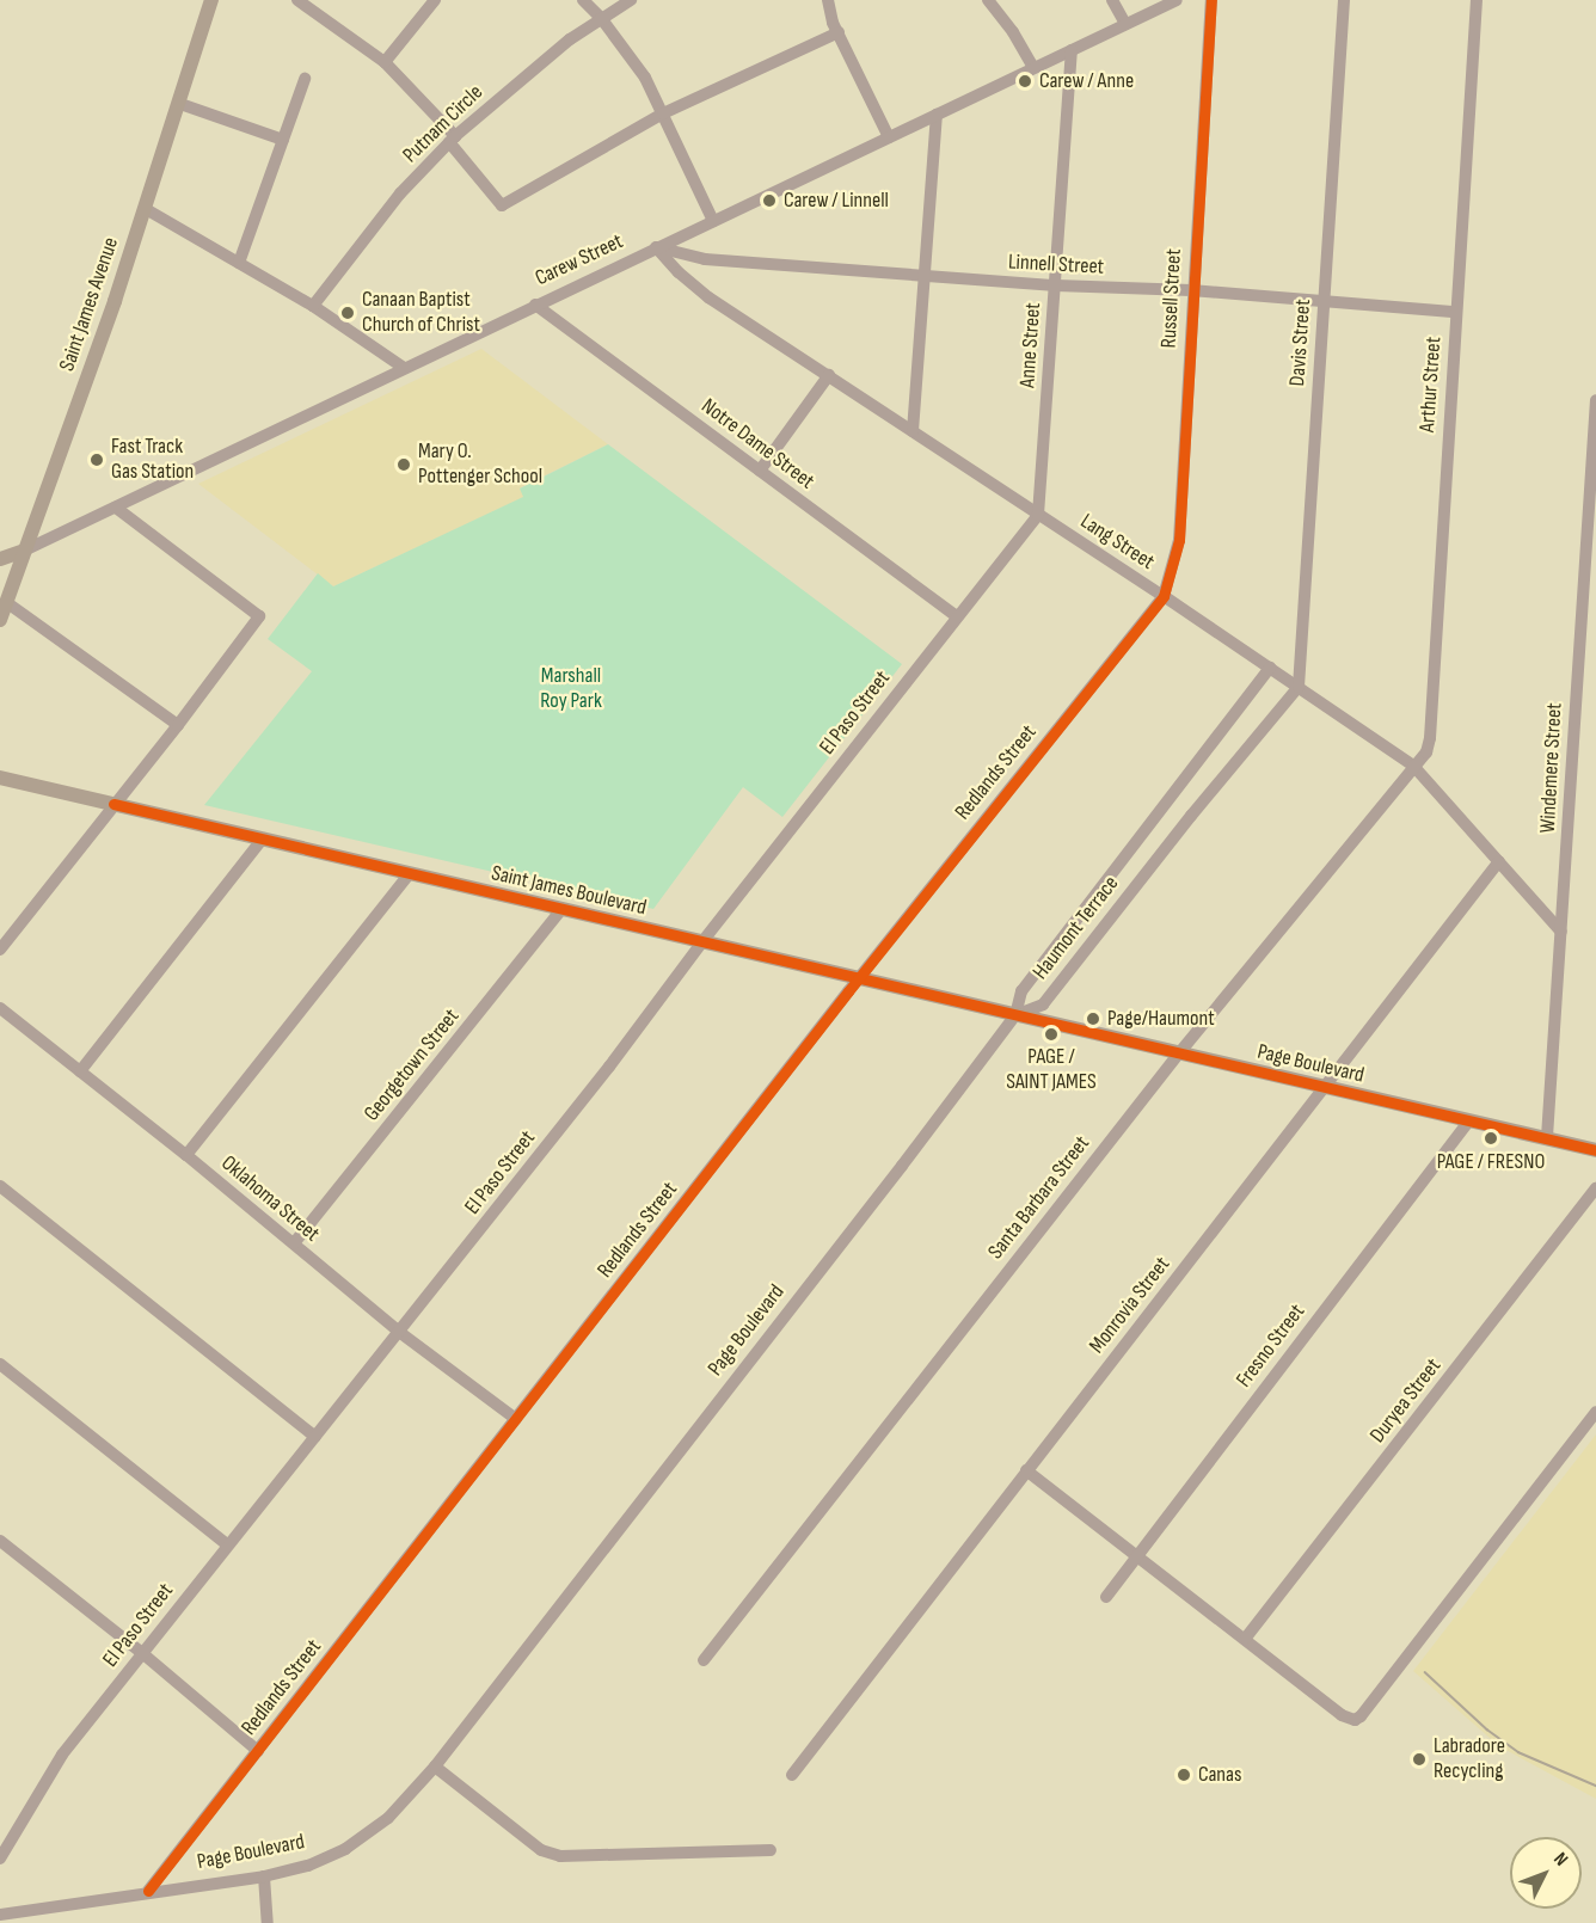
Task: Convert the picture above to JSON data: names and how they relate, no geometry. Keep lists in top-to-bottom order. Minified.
{"streets":{"main road":["Carew Street","Saint James Avenue","Saint James Boulevard","Page Boulevard"],"street":["Putnam Circle","Linnell Street","Russell Street","Davis Street","Anne Street","Arthur Street","Notre Dame Street","Lang Street","El Paso Street","Windemere Street","Redlands Street","Haumont Terrace","Georgetown Street","Santa Barbara Street","Oklahoma Street","Monrovia Street","Fresno Street","Duryea Street"]},"crossings":[["Carew Street","Linnell Street"],["Carew Street","Saint James Avenue"],["Carew Street","Anne Street"],["Carew Street","Notre Dame Street"],["Carew Street","Lang Street"],["Linnell Street","Russell Street"],["Linnell Street","Davis Street"],["Linnell Street","Anne Street"],["Linnell Street","Arthur Street"],["Linnell Street","Lang Street"],["Russell Street","Lang Street"],["Russell Street","Redlands Street"],["Davis Street","Lang Street"],["Davis Street","Haumont Terrace"],["Anne Street","Lang Street"],["Anne Street","El Paso Street"],["Arthur Street","Lang Street"],["Arthur Street","Santa Barbara Street"],["Notre Dame Street","El Paso Street"],["Lang Street","El Paso Street"],["Lang Street","Windemere Street"],["Lang Street","Redlands Street"],["Lang Street","Haumont Terrace"],["Lang Street","Santa Barbara Street"],["Lang Street","Monrovia Street"],["El Paso Street","Saint James Boulevard"],["El Paso Street","Oklahoma Street"],["Windemere Street","Page Boulevard"],["Redlands Street","Saint James Boulevard"],["Redlands Street","Page Boulevard"],["Redlands Street","Oklahoma Street"],["Saint James Boulevard","Haumont Terrace"],["Saint James Boulevard","Page Boulevard"],["Saint James Boulevard","Georgetown Street"],["Haumont Terrace","Page Boulevard"],["Page Boulevard","Santa Barbara Street"],["Page Boulevard","Monrovia Street"],["Page Boulevard","Fresno Street"],["Georgetown Street","Oklahoma Street"]],"parks":["Marshall Roy Park"],"places":["Carew / Anne","Carew / Linnell","Canaan Baptist Church of Christ","Fast Track Gas Station","Mary O. Pottenger School","Page/Haumont","PAGE / SAINT JAMES","PAGE / FRESNO","Labradore Recycling","Canas"],"north":"top right"}
